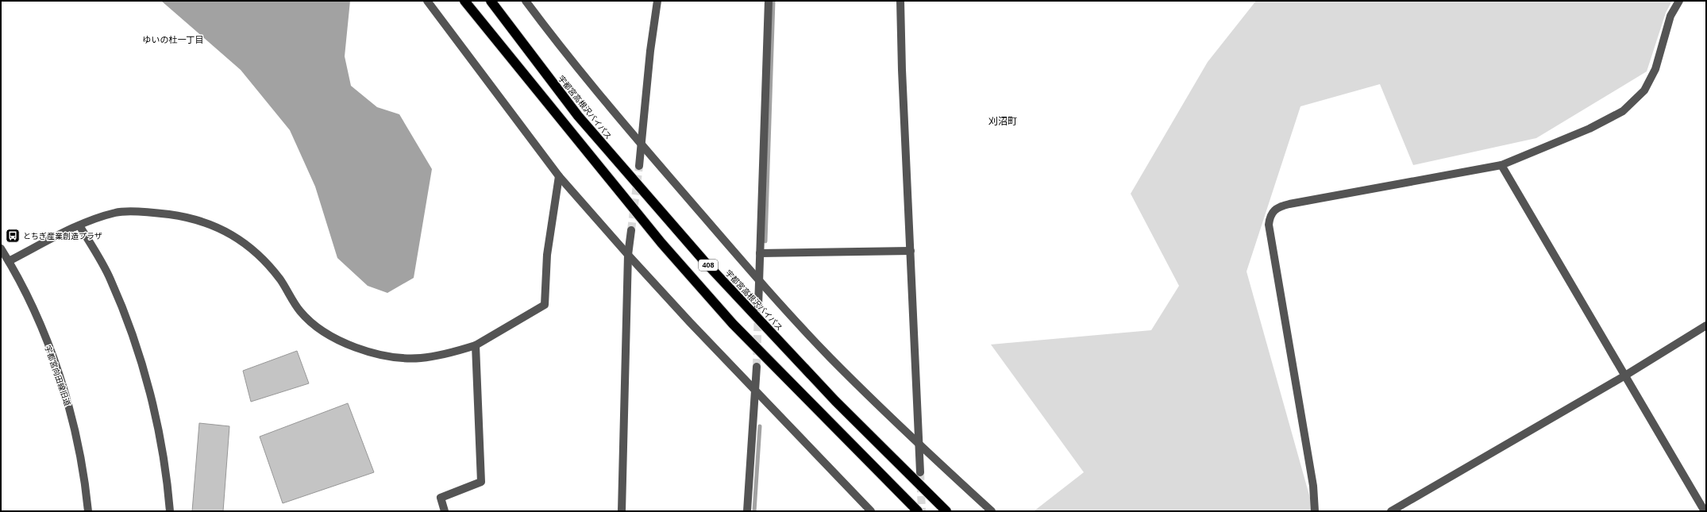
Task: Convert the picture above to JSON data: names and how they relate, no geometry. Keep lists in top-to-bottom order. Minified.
{"streets":{"highway":["宇都宮高根沢バイパス","408"],"street":["宇都宮向田線旧道"]},"districts":["ゆいの杜一丁目","刈沼町"],"places":{"bus stop":["とちぎ産業創造プラザ"]}}
